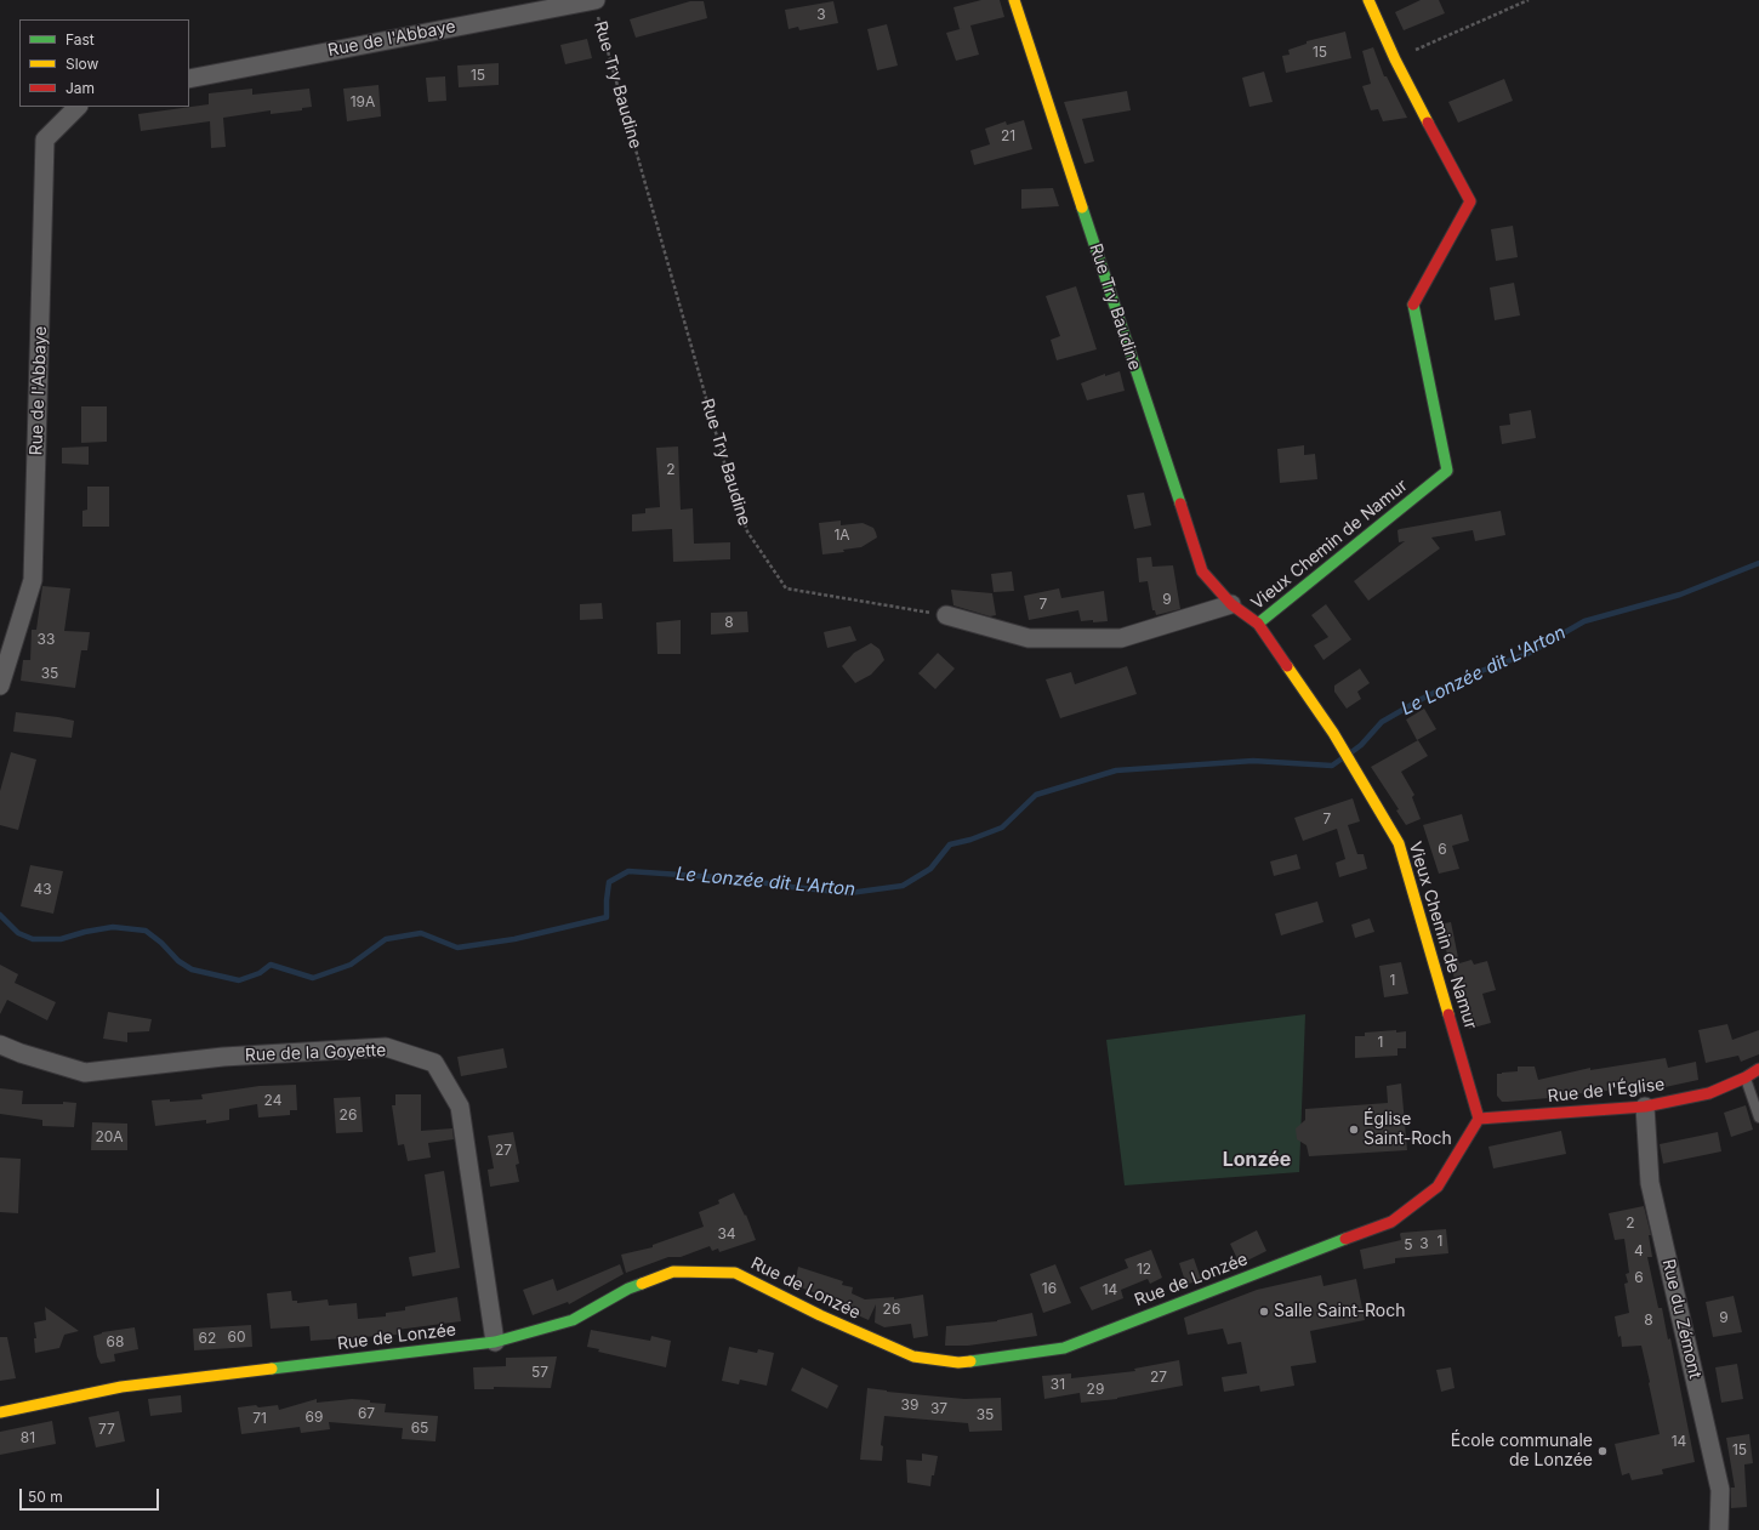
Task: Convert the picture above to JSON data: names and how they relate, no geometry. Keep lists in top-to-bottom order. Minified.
{"streets":{"street":["Rue de l'Abbaye","Rue Try Baudine","Vieux Chemin de Namur","Rue de la Goyette","Rue de l'Église","Rue de Lonzée","Rue du Zémont"]},"crossings":[["Rue de l'Abbaye","Rue Try Baudine"],["Rue Try Baudine","Vieux Chemin de Namur"],["Vieux Chemin de Namur","Rue de l'Église"],["Vieux Chemin de Namur","Rue de Lonzée"],["Rue de la Goyette","Rue de Lonzée"],["Rue de l'Église","Rue de Lonzée"],["Rue de l'Église","Rue du Zémont"]],"districts":["Lonzée"],"water":["Le Lonzée dit L'Arton"],"places":["Église Saint-Roch","Salle Saint-Roch","École communale de Lonzée"],"house_numbers":["3","15","15","19A","21","2","1A","9","7","8","33","35","7","6","43","1","1","24","26","20A","27","2","34","1","3","5","4","12","6","16","14","26","9","8","60","62","68","57","27","31","29","39","37","67","35","69","71","65","77","81","14","15"],"legend":["Fast","Slow","Jam"],"scale_bar":"50 m"}
